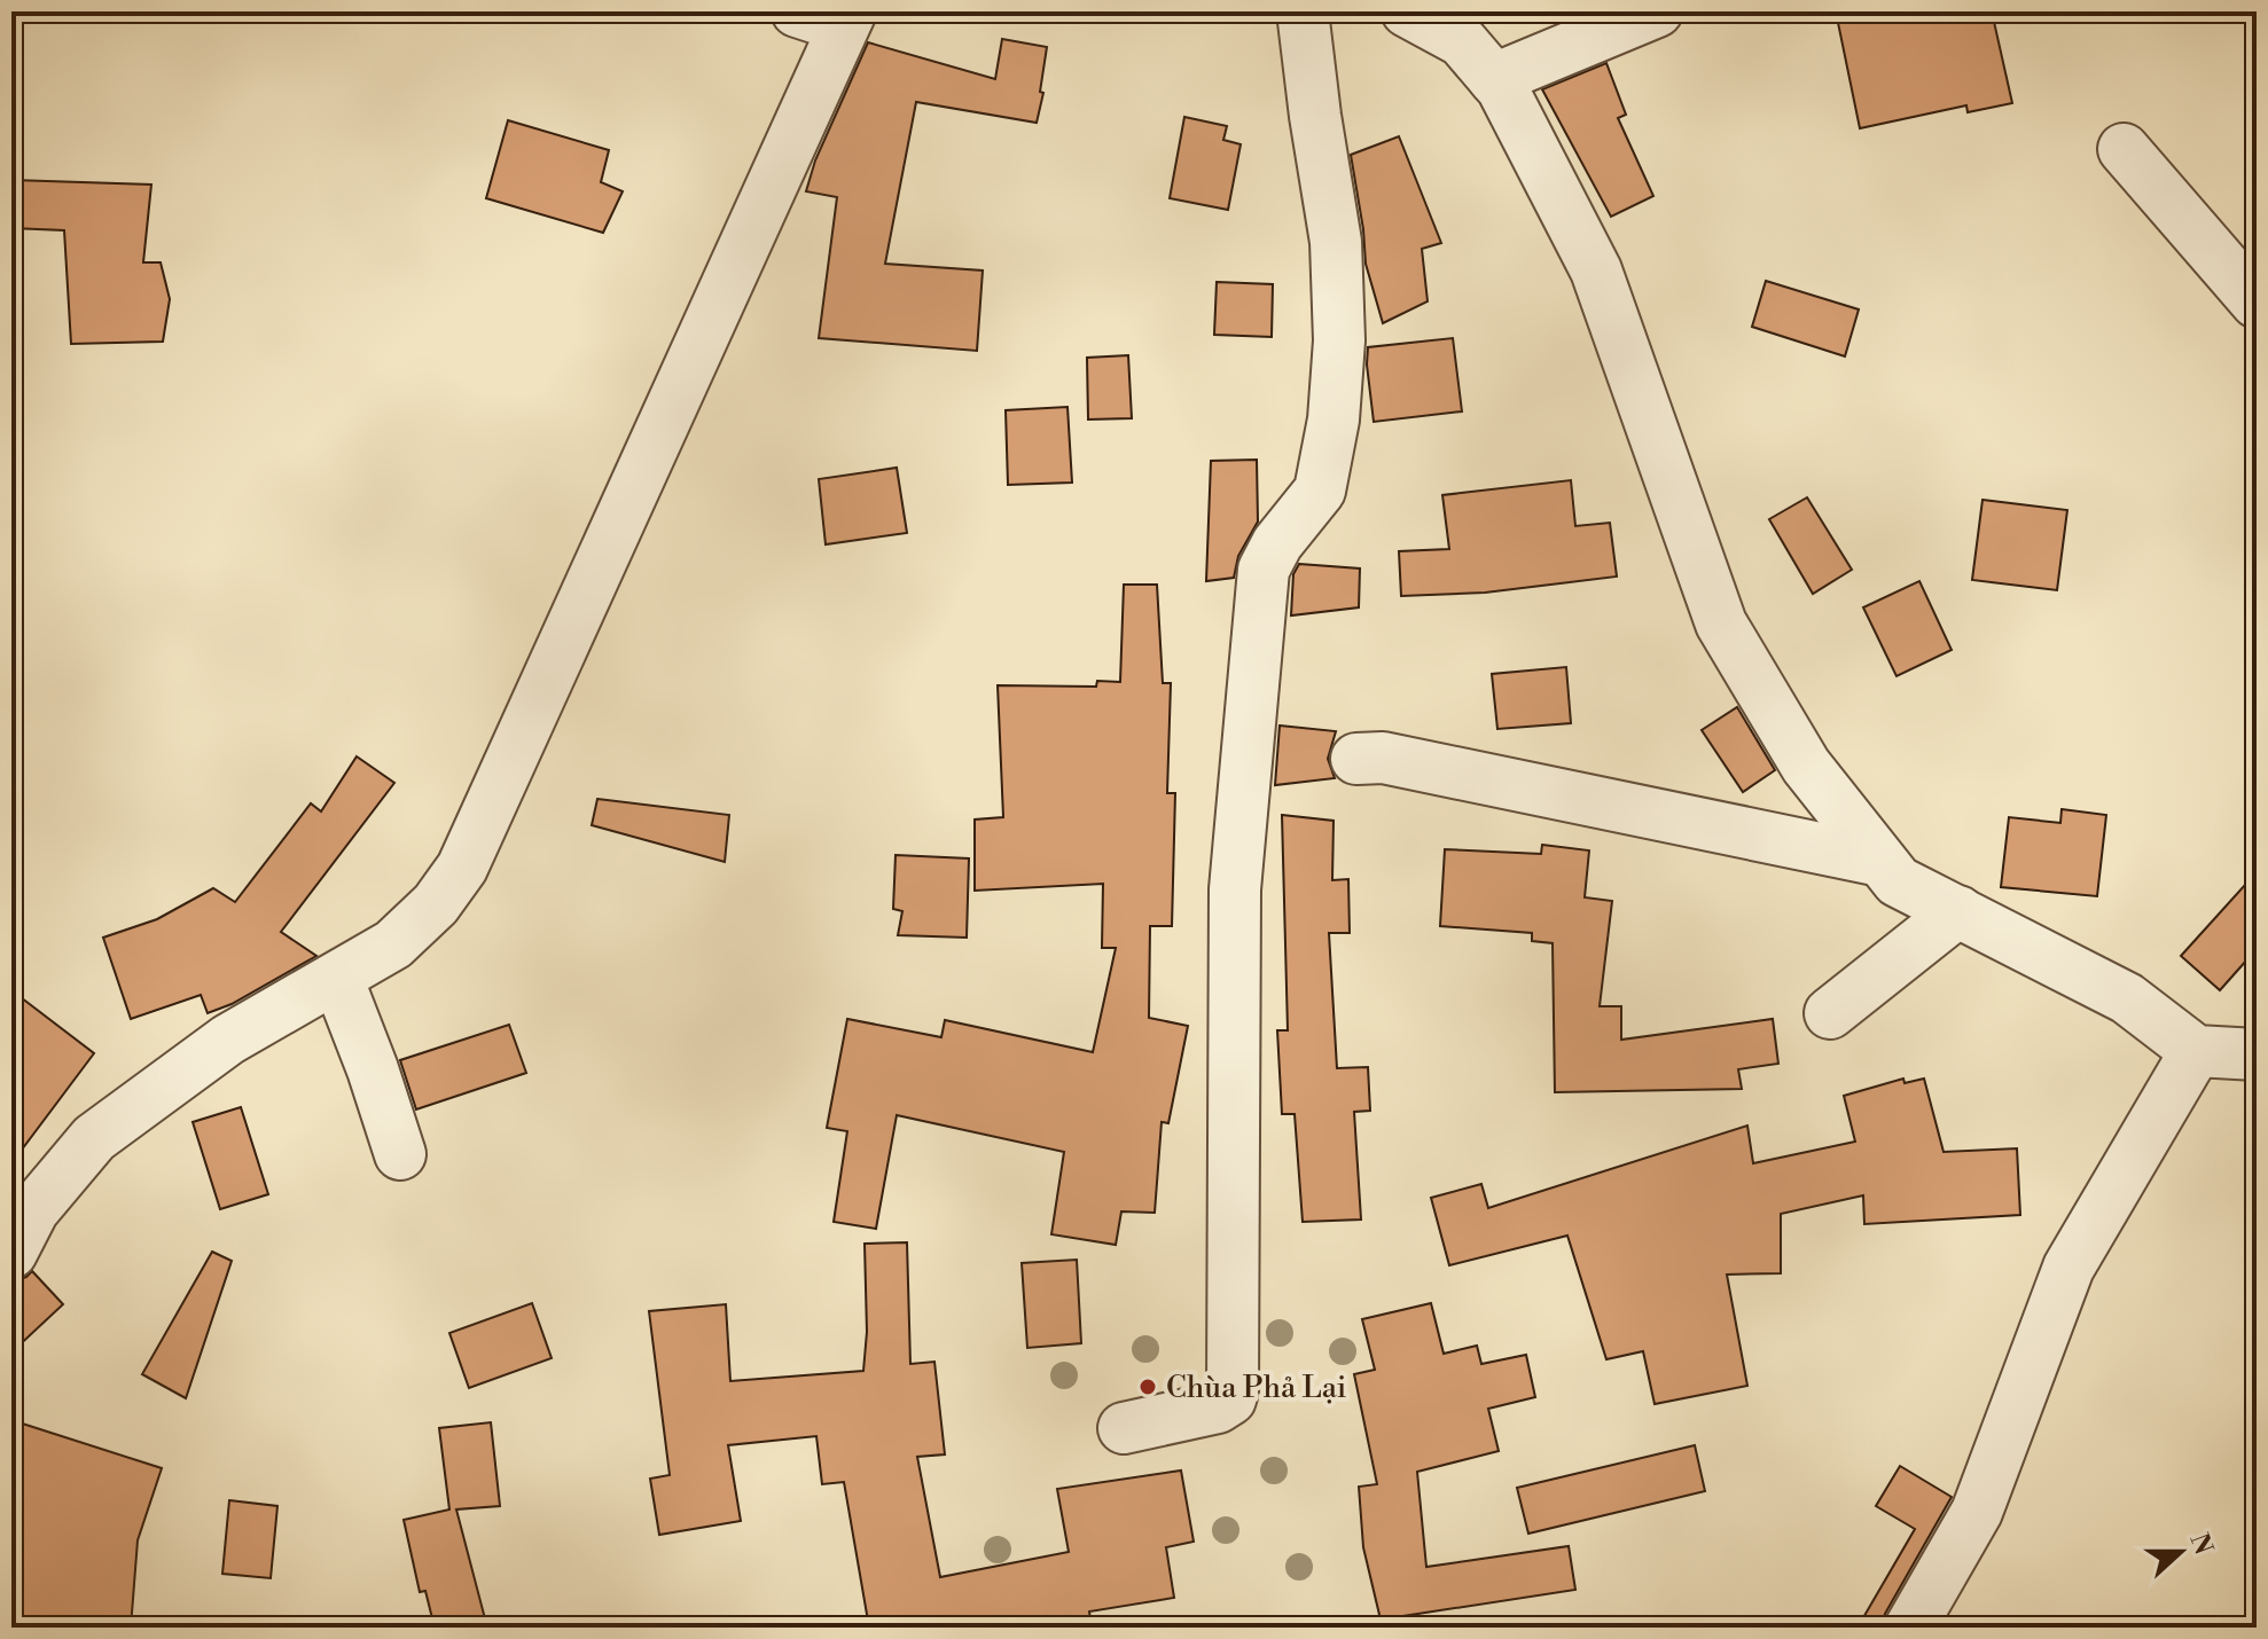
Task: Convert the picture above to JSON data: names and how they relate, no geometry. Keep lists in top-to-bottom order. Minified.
{"places":["Chùa Phả Lại"],"north":"right"}
